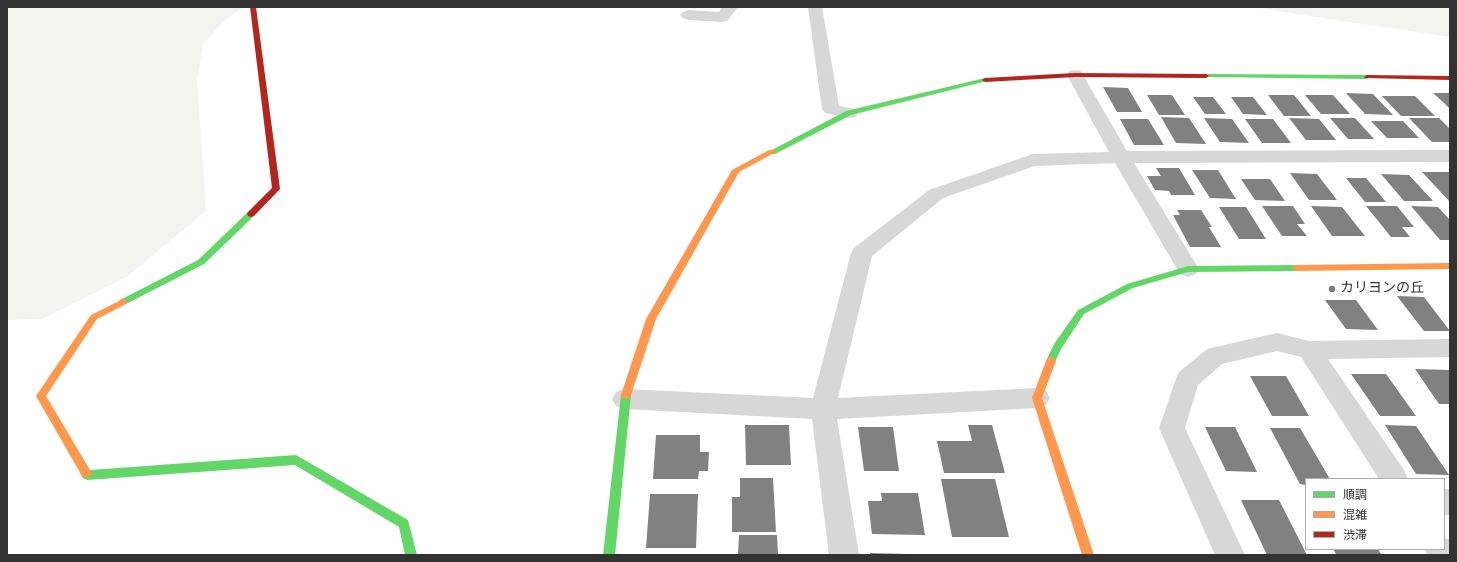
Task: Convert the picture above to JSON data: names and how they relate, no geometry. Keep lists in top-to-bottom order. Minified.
{"places":["カリヨンの丘"],"legend":["順調","混雑","渋滞"]}
